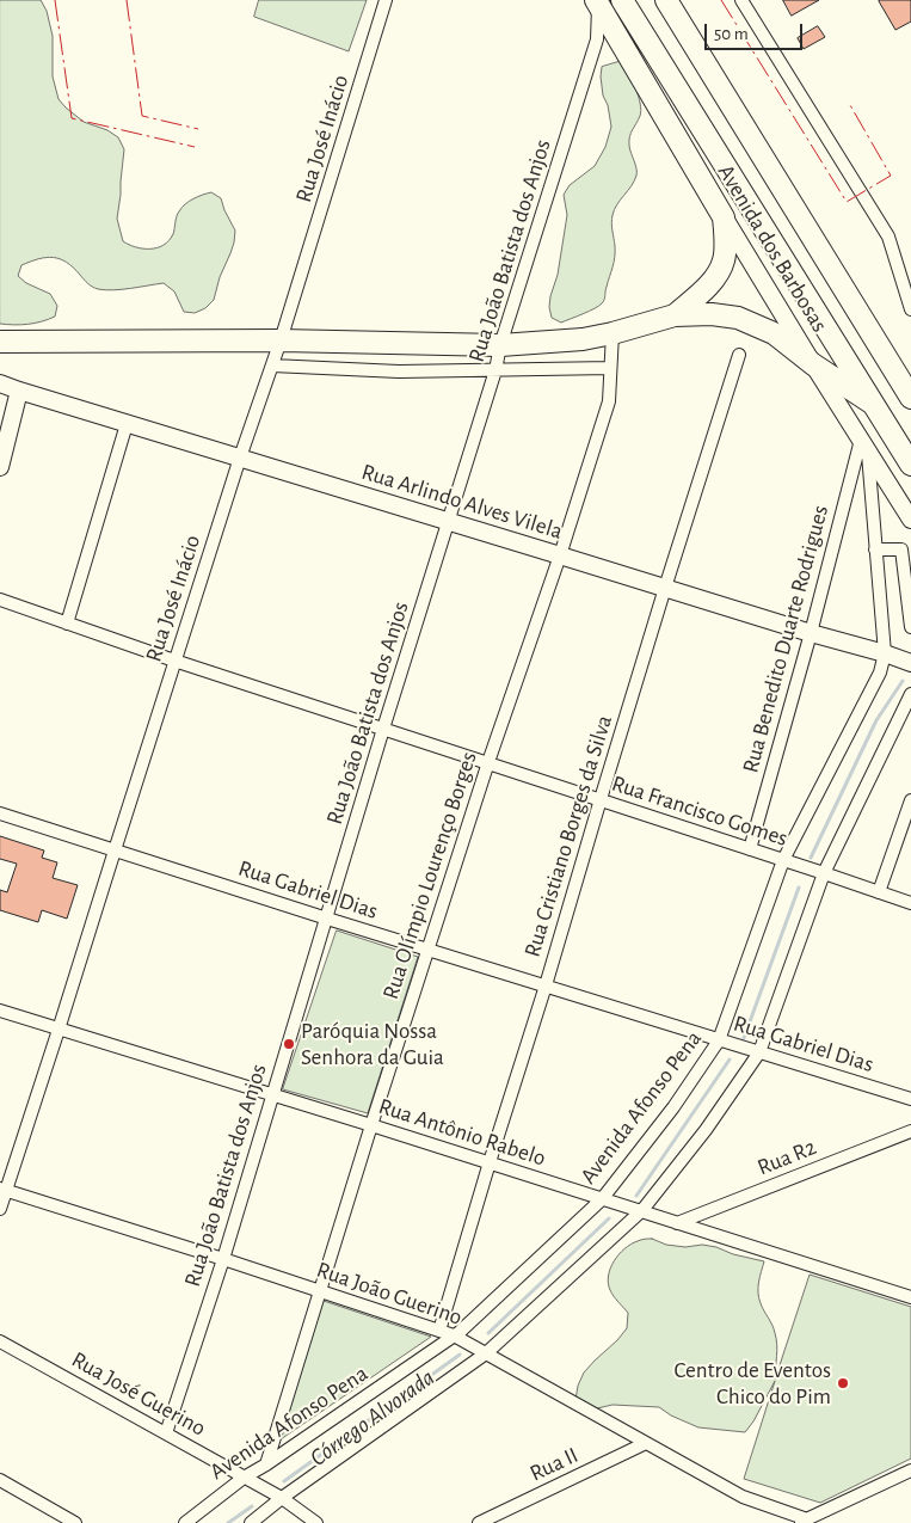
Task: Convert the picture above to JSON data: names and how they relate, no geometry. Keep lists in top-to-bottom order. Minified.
{"streets":{"highway":["Avenida dos Barbosas"],"street":["Rua José Inácio","Rua João Batista dos Anjos","Rua Arlindo Alves Vilela","Rua Benedito Duarte Rodrigues","Rua Francisco Gomes","Rua Cristiano Borges da Silva","Rua Olímpio Lourenço Borges","Rua Gabriel Dias","Avenida Afonso Pena","Rua Antônio Rabelo","Rua R2","Rua João Guerino","Rua José Guerino","Rua II"]},"crossings":[["Rua José Inácio","Rua Arlindo Alves Vilela"],["Rua José Inácio","Rua Francisco Gomes"],["Rua José Inácio","Rua Gabriel Dias"],["Rua José Inácio","Rua Antônio Rabelo"],["Rua José Inácio","Rua João Guerino"],["Avenida dos Barbosas","Rua João Batista dos Anjos"],["Avenida dos Barbosas","Rua Benedito Duarte Rodrigues"],["Avenida dos Barbosas","Avenida Afonso Pena"],["Rua João Batista dos Anjos","Rua Arlindo Alves Vilela"],["Rua João Batista dos Anjos","Rua Francisco Gomes"],["Rua João Batista dos Anjos","Rua Gabriel Dias"],["Rua João Batista dos Anjos","Rua Antônio Rabelo"],["Rua João Batista dos Anjos","Rua João Guerino"],["Rua João Batista dos Anjos","Rua José Guerino"],["Rua Arlindo Alves Vilela","Rua Benedito Duarte Rodrigues"],["Rua Arlindo Alves Vilela","Rua Cristiano Borges da Silva"],["Rua Arlindo Alves Vilela","Rua Olímpio Lourenço Borges"],["Rua Arlindo Alves Vilela","Avenida Afonso Pena"],["Rua Benedito Duarte Rodrigues","Rua Francisco Gomes"],["Rua Benedito Duarte Rodrigues","Avenida Afonso Pena"],["Rua Francisco Gomes","Rua Cristiano Borges da Silva"],["Rua Francisco Gomes","Rua Olímpio Lourenço Borges"],["Rua Francisco Gomes","Avenida Afonso Pena"],["Rua Cristiano Borges da Silva","Rua Gabriel Dias"],["Rua Cristiano Borges da Silva","Rua Antônio Rabelo"],["Rua Cristiano Borges da Silva","Rua João Guerino"],["Rua Olímpio Lourenço Borges","Rua Gabriel Dias"],["Rua Olímpio Lourenço Borges","Avenida Afonso Pena"],["Rua Olímpio Lourenço Borges","Rua Antônio Rabelo"],["Rua Olímpio Lourenço Borges","Rua João Guerino"],["Rua Gabriel Dias","Avenida Afonso Pena"],["Avenida Afonso Pena","Rua Antônio Rabelo"],["Avenida Afonso Pena","Rua João Guerino"],["Avenida Afonso Pena","Rua José Guerino"],["Rua Antônio Rabelo","Rua R2"],["Rua João Guerino","Rua II"]],"water":["Córrego Alvorada"],"places":["Paróquia Nossa Senhora da Guia","Centro de Eventos Chico do Pim"],"scale_bar":"50 m"}
